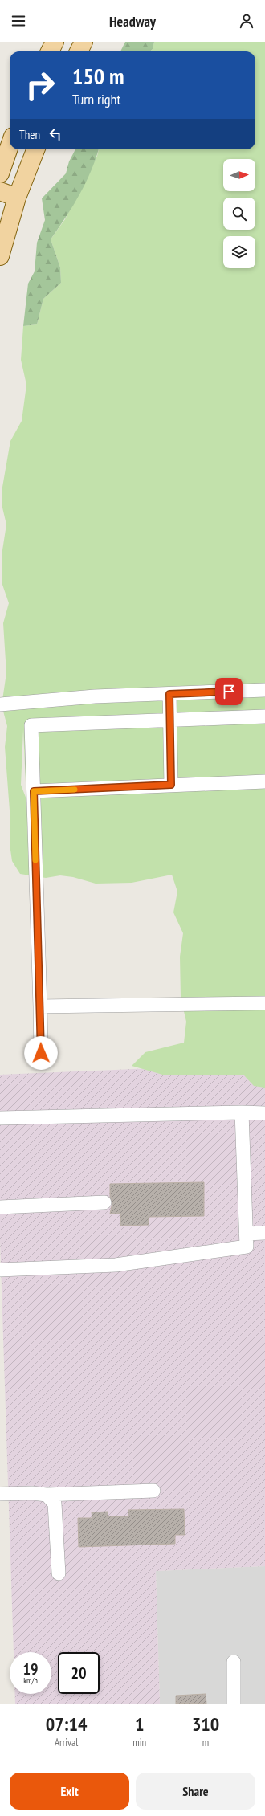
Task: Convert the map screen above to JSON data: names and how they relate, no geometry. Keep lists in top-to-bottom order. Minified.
{"north":"right","page":{"header":"Headway","turn":["150 m","Turn right"],"then":"Then","speed":"19 km/h","limit":"20","eta":["07:14","Arrival","1","min","310","m"],"buttons":["Exit","Share"]}}
